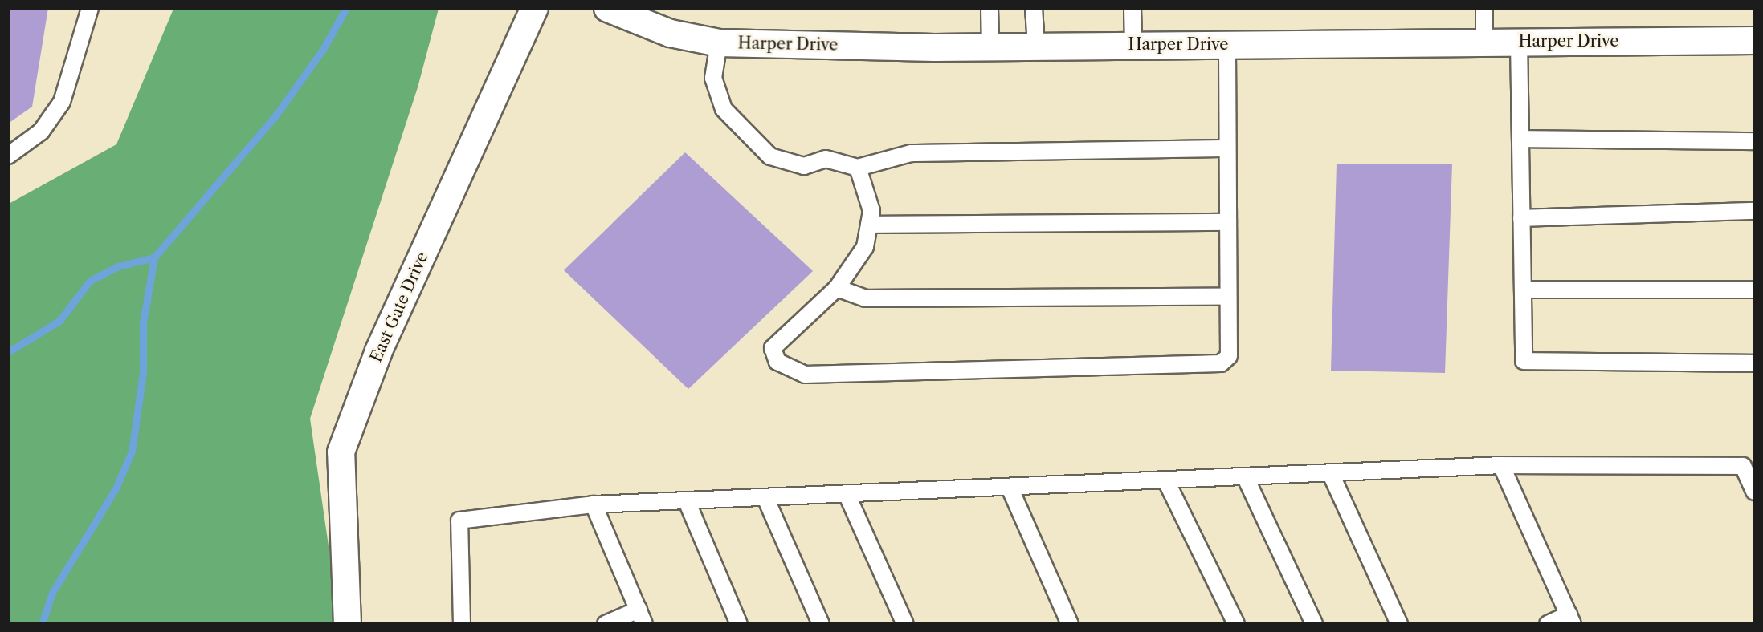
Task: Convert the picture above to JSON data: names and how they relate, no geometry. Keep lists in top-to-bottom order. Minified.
{"streets":{"street":["Harper Drive","East Gate Drive"]}}
